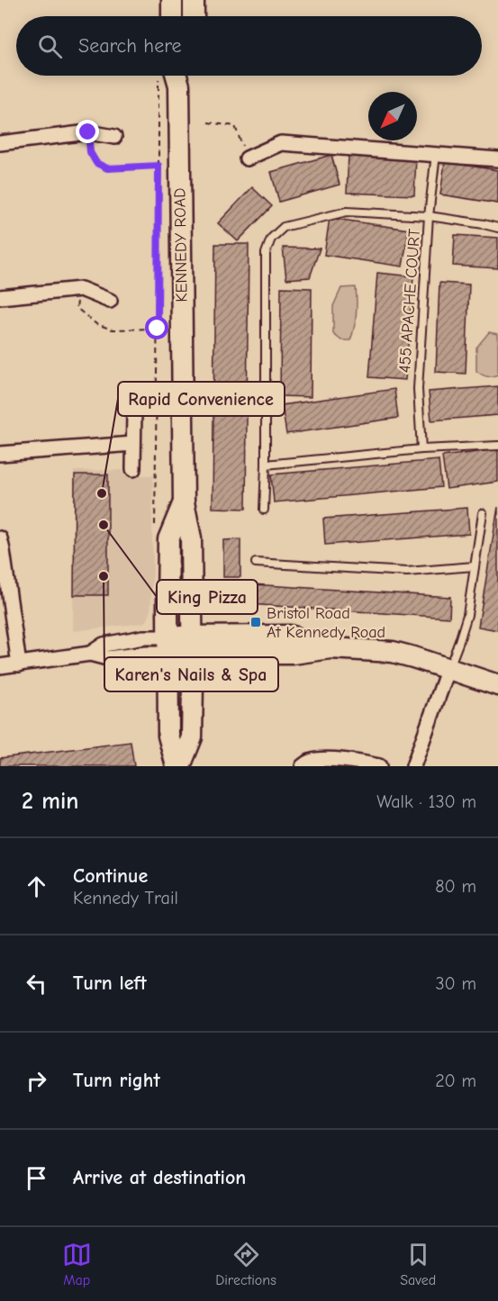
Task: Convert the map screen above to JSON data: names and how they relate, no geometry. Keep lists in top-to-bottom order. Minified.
{"streets":{"main road":["KENNEDY ROAD"],"lane":["455 APACHE COURT"]},"places":{"other":["Rapid Convenience","King Pizza","Karen's Nails & Spa"],"transit":["Bristol Road At Kennedy Road"]},"north":"bottom left","page":{"search":"Search here","heading":["2 min","Walk · 130 m"],"list":[["Continue","Kennedy Trail","80 m"],["Turn left","30 m"],["Turn right","20 m"],"Arrive at destination"],"nav":["Map","Directions","Saved"]}}
